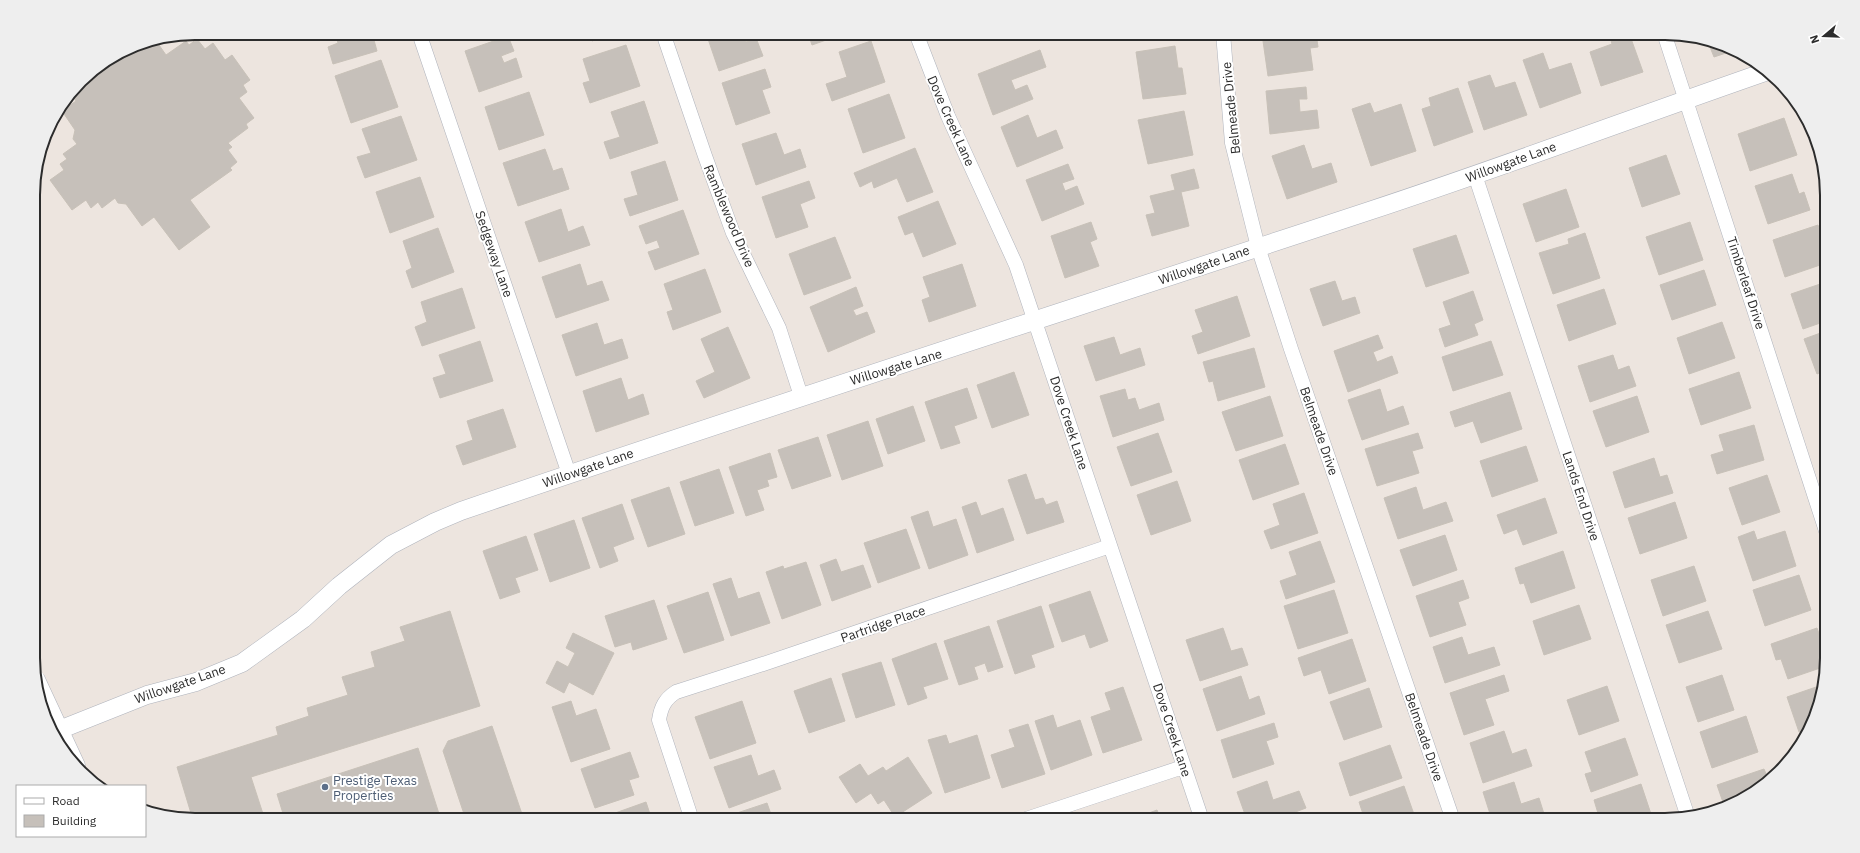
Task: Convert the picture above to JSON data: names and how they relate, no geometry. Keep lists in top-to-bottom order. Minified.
{"streets":{"street":["Belmeade Drive","Dove Creek Lane","Willowgate Lane","Ramblewood Drive","Sedgeway Lane","Timberleaf Drive","Lands End Drive","Partridge Place"]},"crossings":[["Belmeade Drive","Willowgate Lane"],["Dove Creek Lane","Willowgate Lane"],["Dove Creek Lane","Partridge Place"],["Willowgate Lane","Ramblewood Drive"],["Willowgate Lane","Sedgeway Lane"],["Willowgate Lane","Timberleaf Drive"],["Willowgate Lane","Lands End Drive"]],"places":["Prestige Texas Properties"],"legend":["Road","Building"],"north":"left"}
